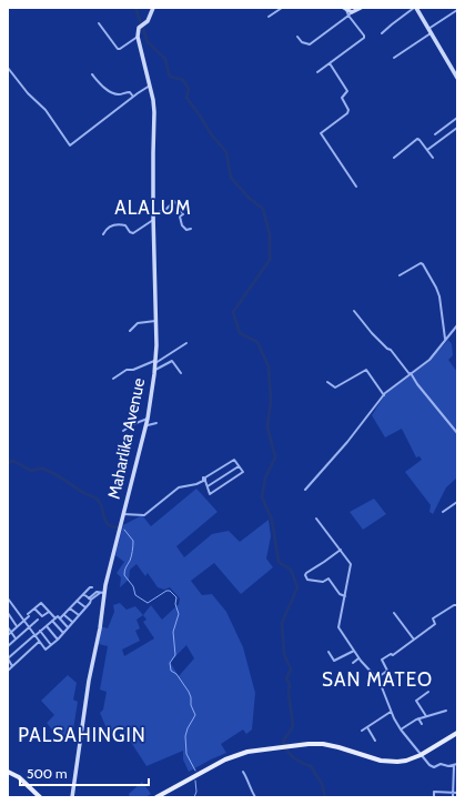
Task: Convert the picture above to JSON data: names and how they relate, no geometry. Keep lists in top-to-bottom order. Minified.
{"streets":{"main road":["Maharlika Avenue"]},"districts":["ALALUM","SAN MATEO","PALSAHINGIN"],"scale_bar":"500 m"}
